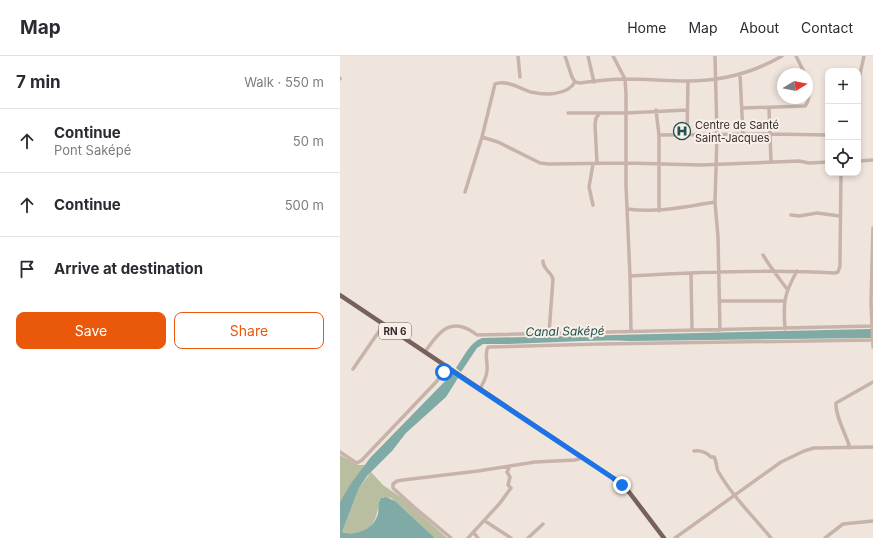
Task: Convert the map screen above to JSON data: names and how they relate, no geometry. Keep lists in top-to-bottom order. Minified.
{"streets":{"main road":["RN 6"]},"water":["Canal Saképé"],"places":{"hospital":["Centre de Santé Saint-Jacques"]},"north":"right","page":{"header":"Map","nav":["Home","Map","About","Contact"],"heading":["7 min","Walk · 550 m"],"map_buttons":["+","−"],"list":[["Continue","Pont Saképé","50 m"],["Continue","500 m"],"Arrive at destination"],"buttons":["Save","Share"]}}
